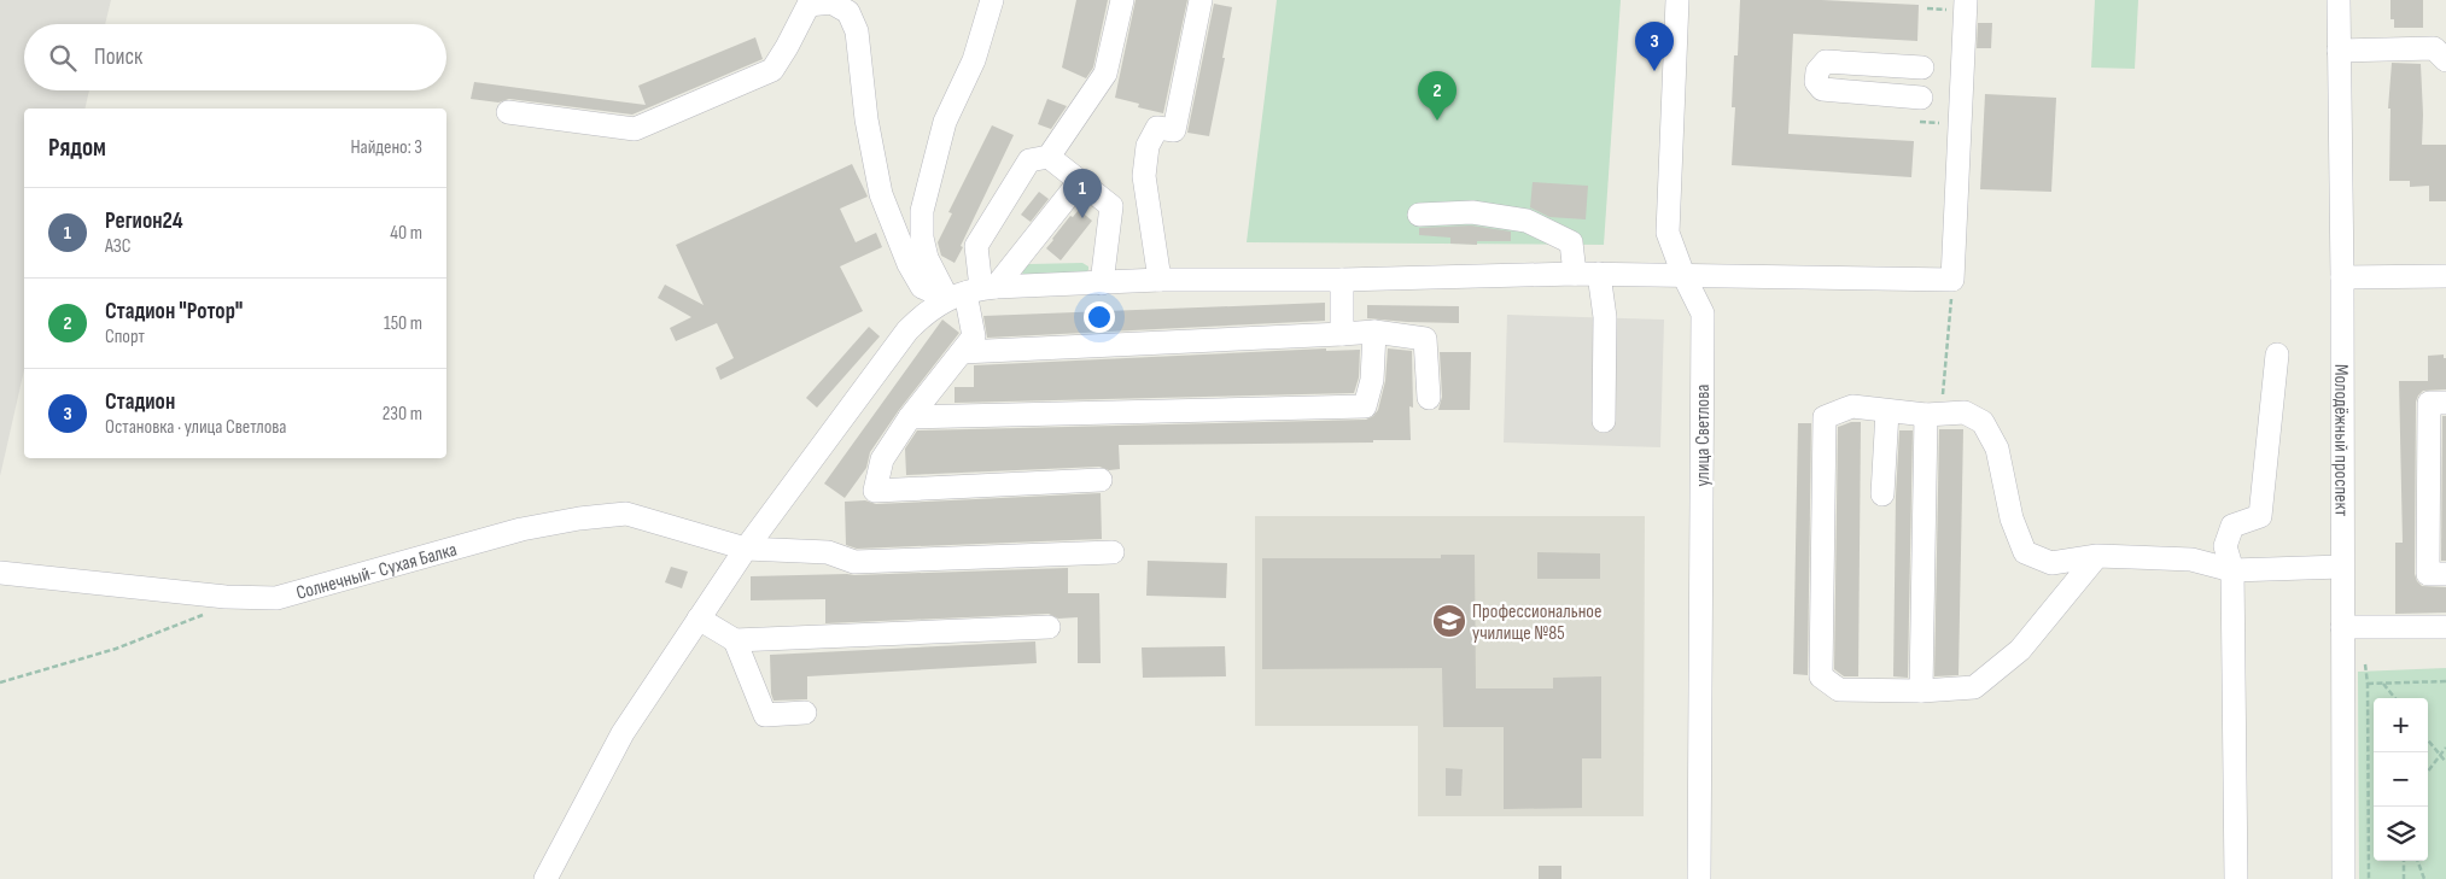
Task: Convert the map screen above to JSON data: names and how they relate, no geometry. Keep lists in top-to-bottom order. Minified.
{"streets":{"street":["улица Светлова","Молодёжный проспект","Солнечный- Сухая Балка"]},"places":{"school or university":["Профессиональное училище №85"]},"page":{"pins":["3","2","1"],"search":"Поиск","heading":["Рядом","Найдено: 3"],"list":[{"mark":"1","name":"Регион24","note":"АЗС","value":"40 m"},{"mark":"2","name":"Стадион \"Ротор\"","note":"Спорт","value":"150 m"},{"mark":"3","name":"Стадион","note":"Остановка · улица Светлова","value":"230 m"}],"map_buttons":["+","−"]}}
